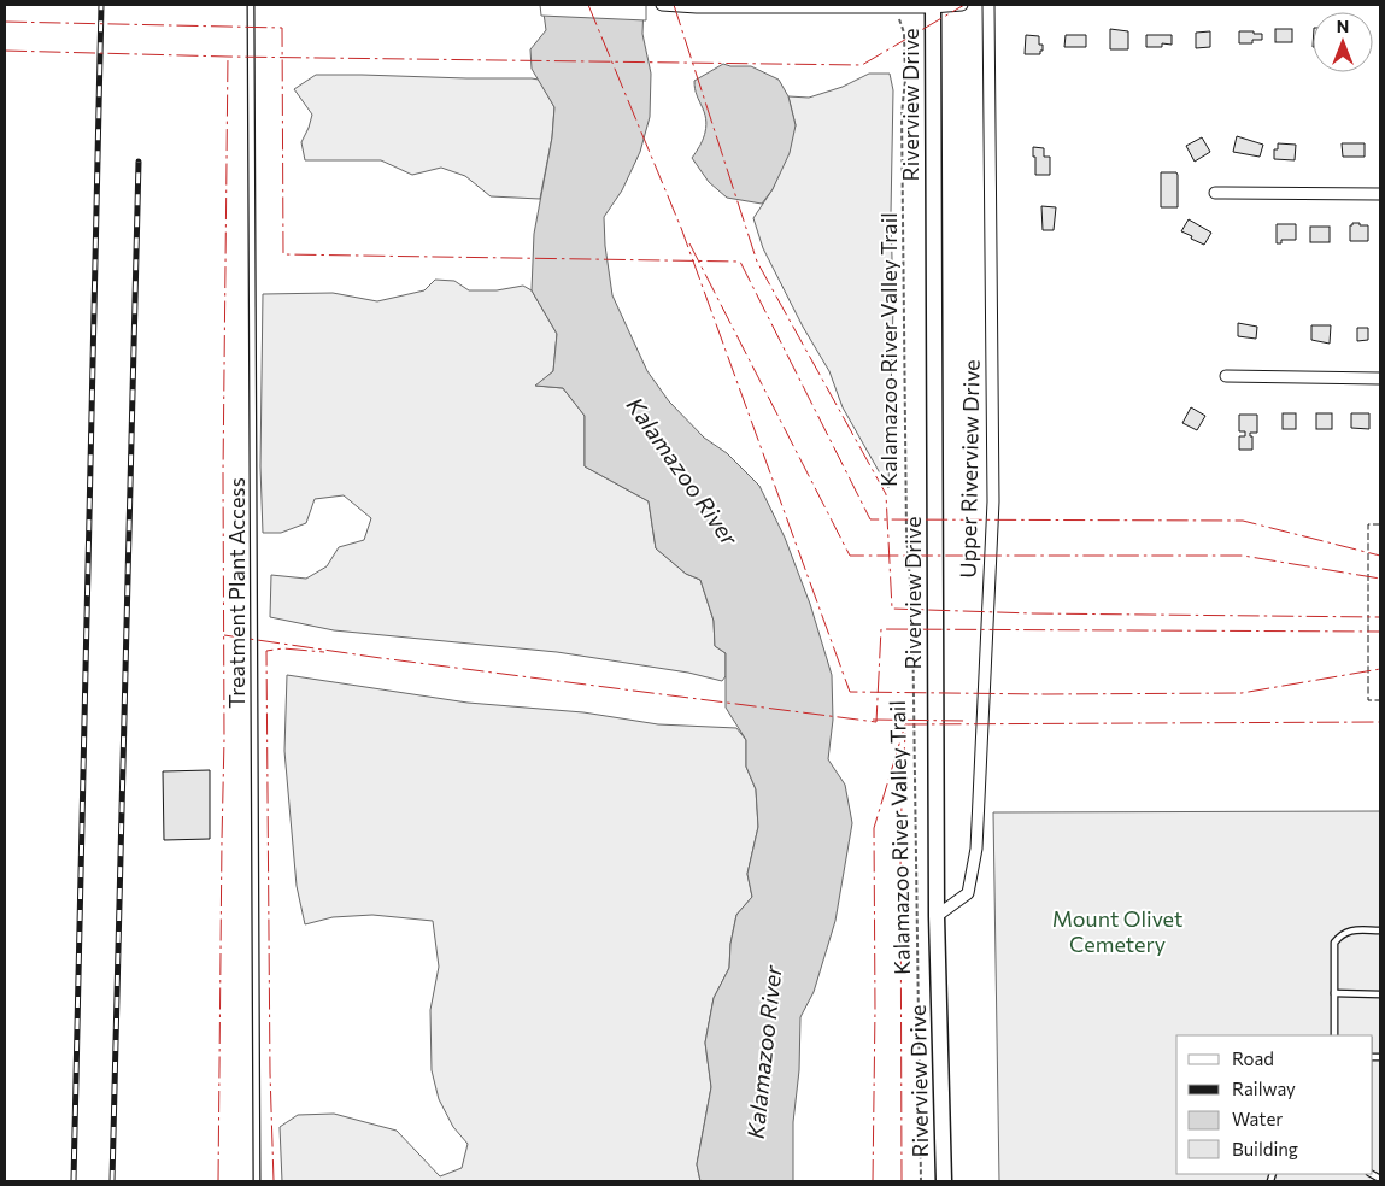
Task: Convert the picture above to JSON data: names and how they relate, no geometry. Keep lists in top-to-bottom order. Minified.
{"streets":{"street":["Riverview Drive","Upper Riverview Drive"],"lane":["Treatment Plant Access"],"path":["Kalamazoo River Valley Trail"]},"crossings":[["Riverview Drive","Upper Riverview Drive"]],"water":["Kalamazoo River"],"parks":["Mount Olivet Cemetery"],"legend":["Road","Railway","Water","Building"],"north":"top"}
